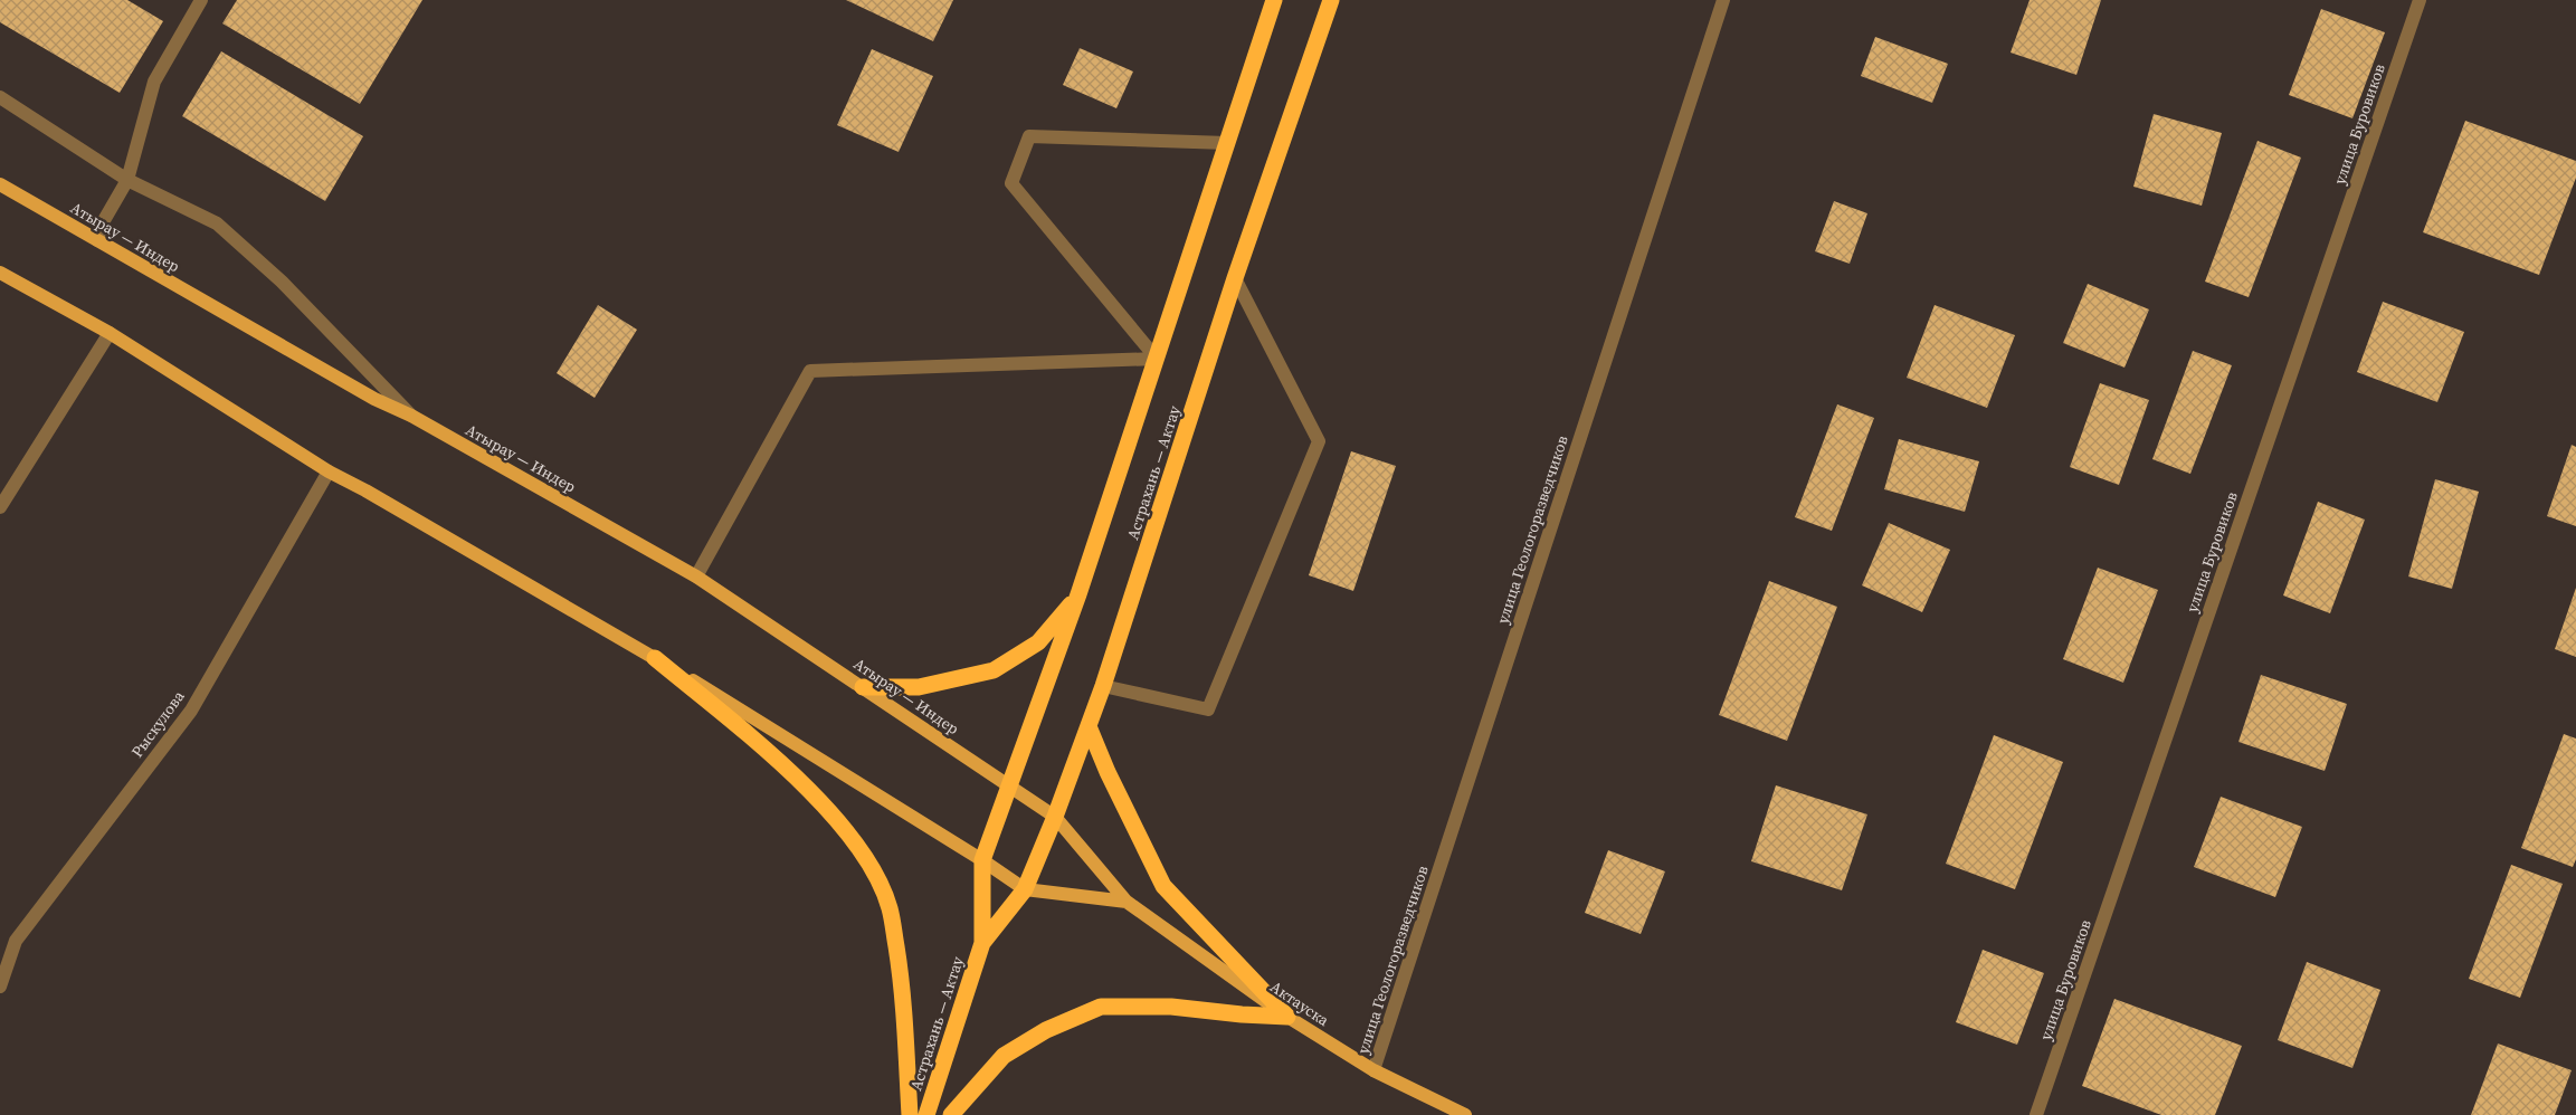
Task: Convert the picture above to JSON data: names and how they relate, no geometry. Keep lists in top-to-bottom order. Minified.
{"streets":{"highway":["Астрахань — Актау"],"main road":["Атырау — Индер","Актауска"],"street":["улица Буровиков","улица Геологоразведчиков","Рыскулова"]},"crossings":[["Атырау — Индер","Астрахань — Актау"],["Атырау — Индер","Актауска"],["Астрахань — Актау","Актауска"],["улица Геологоразведчиков","Актауска"]]}
